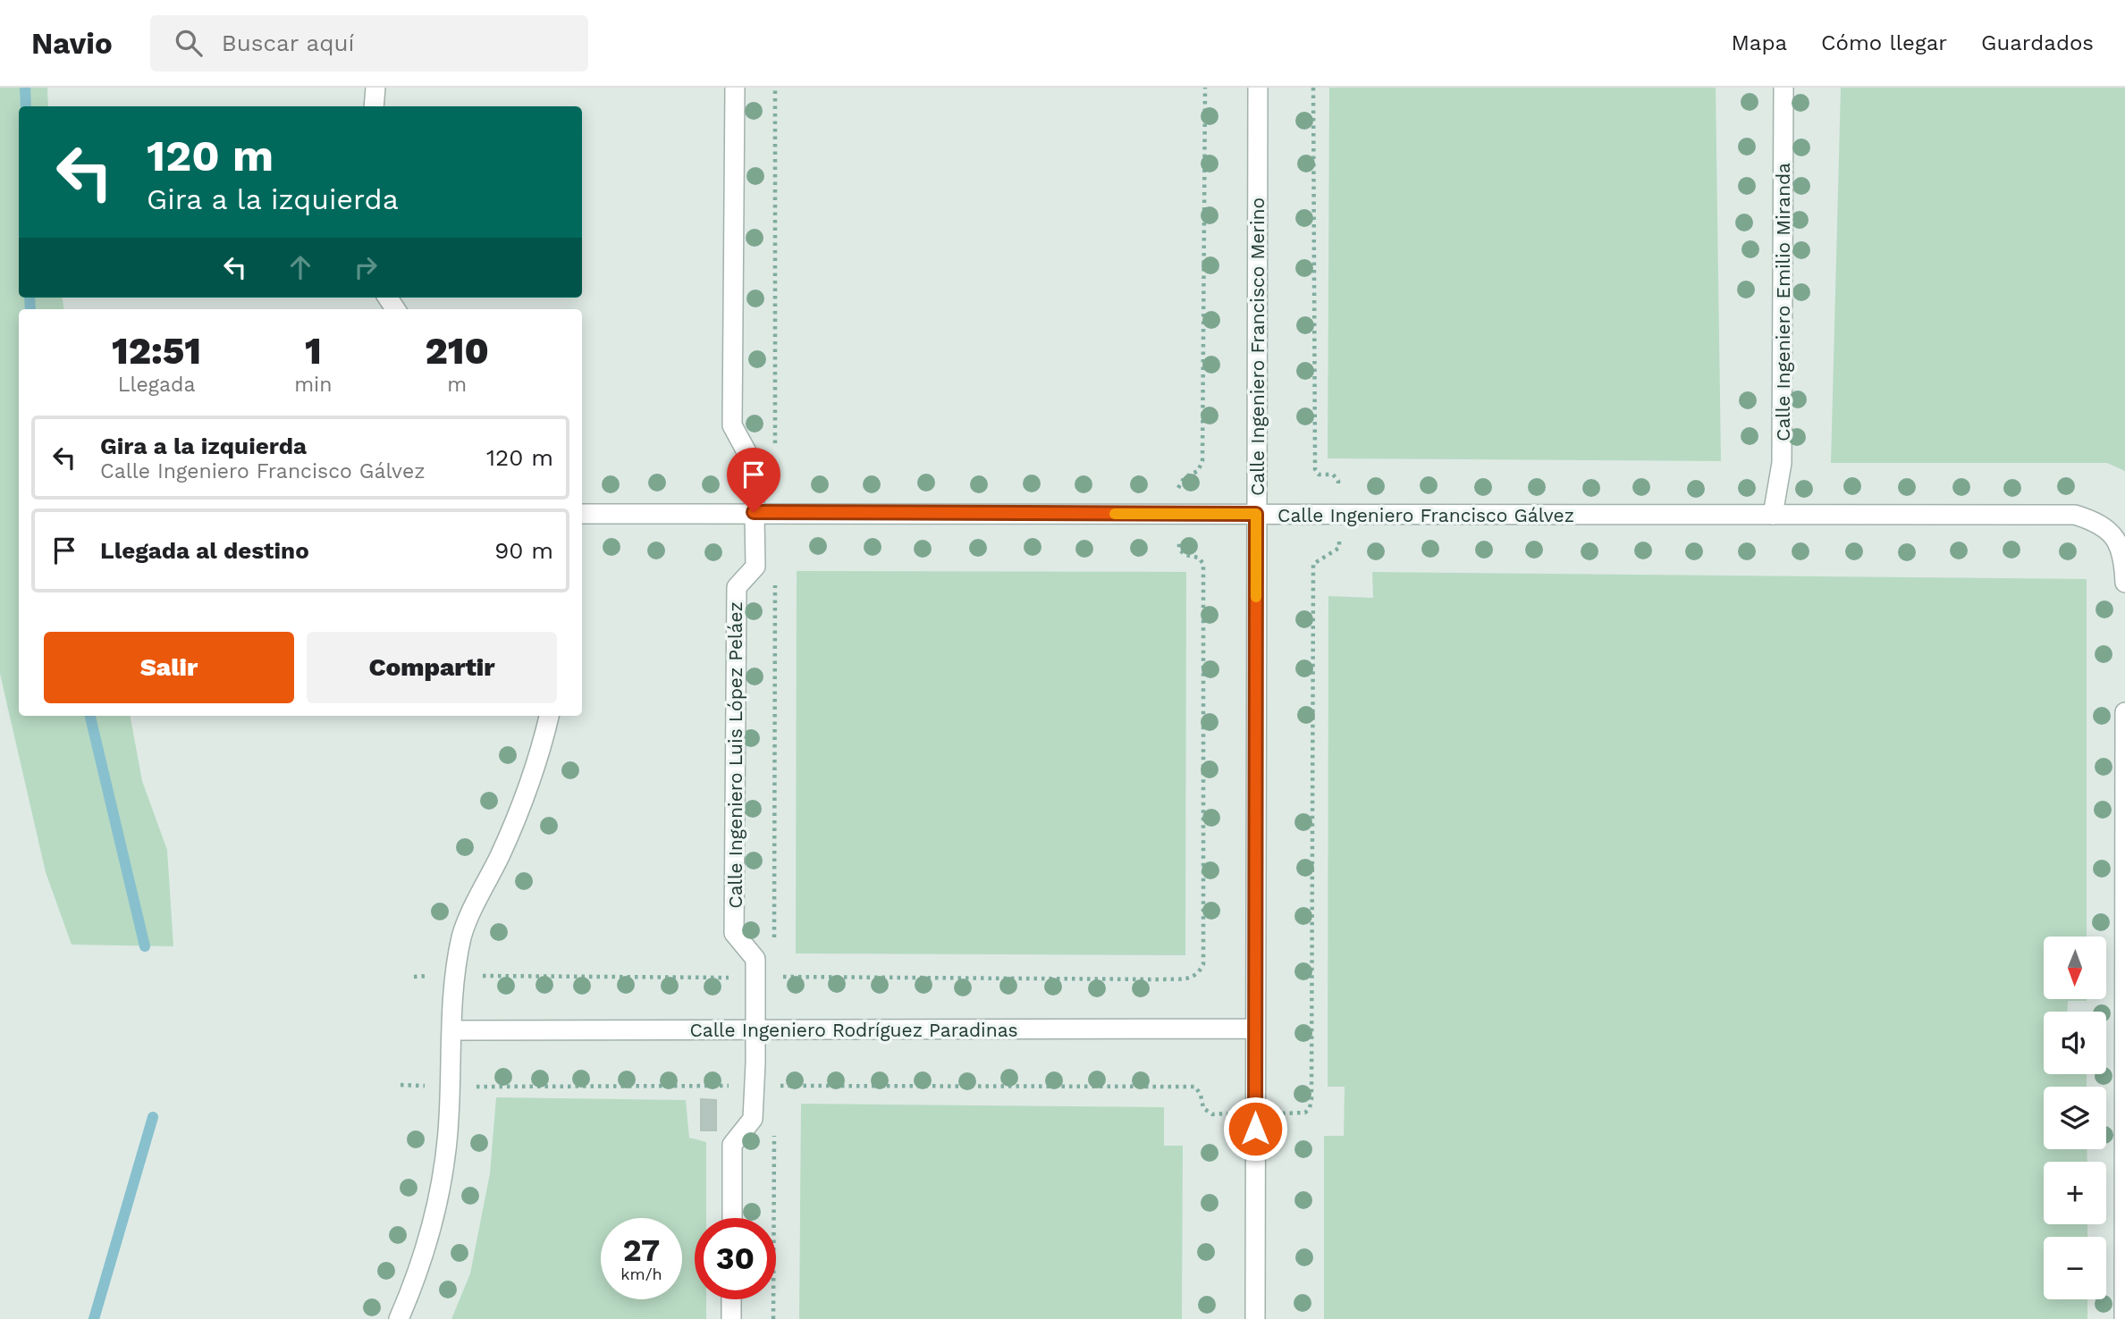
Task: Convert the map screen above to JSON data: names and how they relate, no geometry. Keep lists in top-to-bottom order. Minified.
{"streets":{"street":["Calle Ingeniero Emilio Miranda","Calle Ingeniero Francisco Merino","Calle Ingeniero Francisco Gálvez","Calle Ingeniero Luis López Peláez","Calle Ingeniero Rodríguez Paradinas"]},"crossings":[["Calle Ingeniero Emilio Miranda","Calle Ingeniero Francisco Gálvez"],["Calle Ingeniero Francisco Merino","Calle Ingeniero Francisco Gálvez"],["Calle Ingeniero Francisco Merino","Calle Ingeniero Rodríguez Paradinas"],["Calle Ingeniero Francisco Gálvez","Calle Ingeniero Luis López Peláez"],["Calle Ingeniero Luis López Peláez","Calle Ingeniero Rodríguez Paradinas"]],"north":"bottom","page":{"header":"Navio","search":"Buscar aquí","nav":["Mapa","Cómo llegar","Guardados"],"turn":["120 m","Gira a la izquierda"],"eta":["12:51","Llegada","1","min","210","m"],"list":[{"name":"Gira a la izquierda","note":"Calle Ingeniero Francisco Gálvez","value":"120 m"},{"name":"Llegada al destino","value":"90 m"}],"buttons":["Salir","Compartir"],"map_buttons":["+","−"],"speed":"27 km/h","limit":"30"}}
